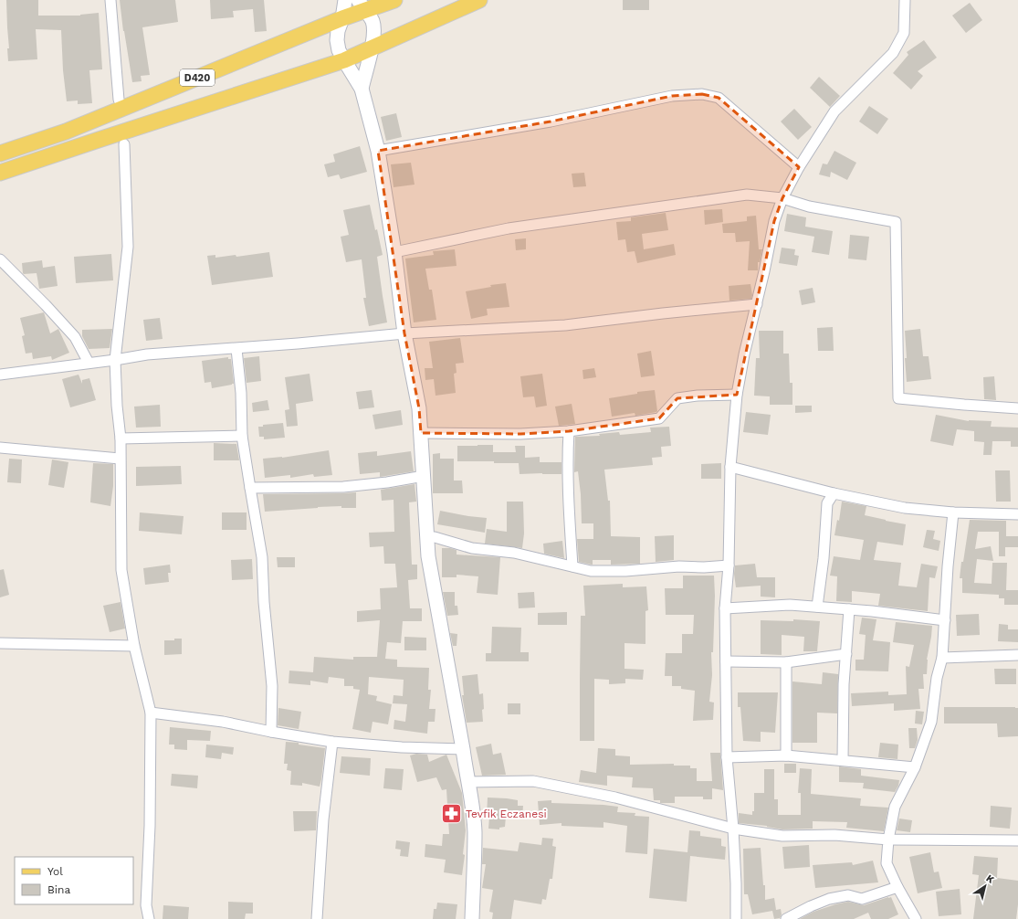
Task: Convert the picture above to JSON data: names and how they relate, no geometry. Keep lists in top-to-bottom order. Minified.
{"streets":{"main road":["D420"]},"places":{"pharmacy":["Tevfik Eczanesi"]},"legend":["Yol","Bina"],"north":"top right"}
